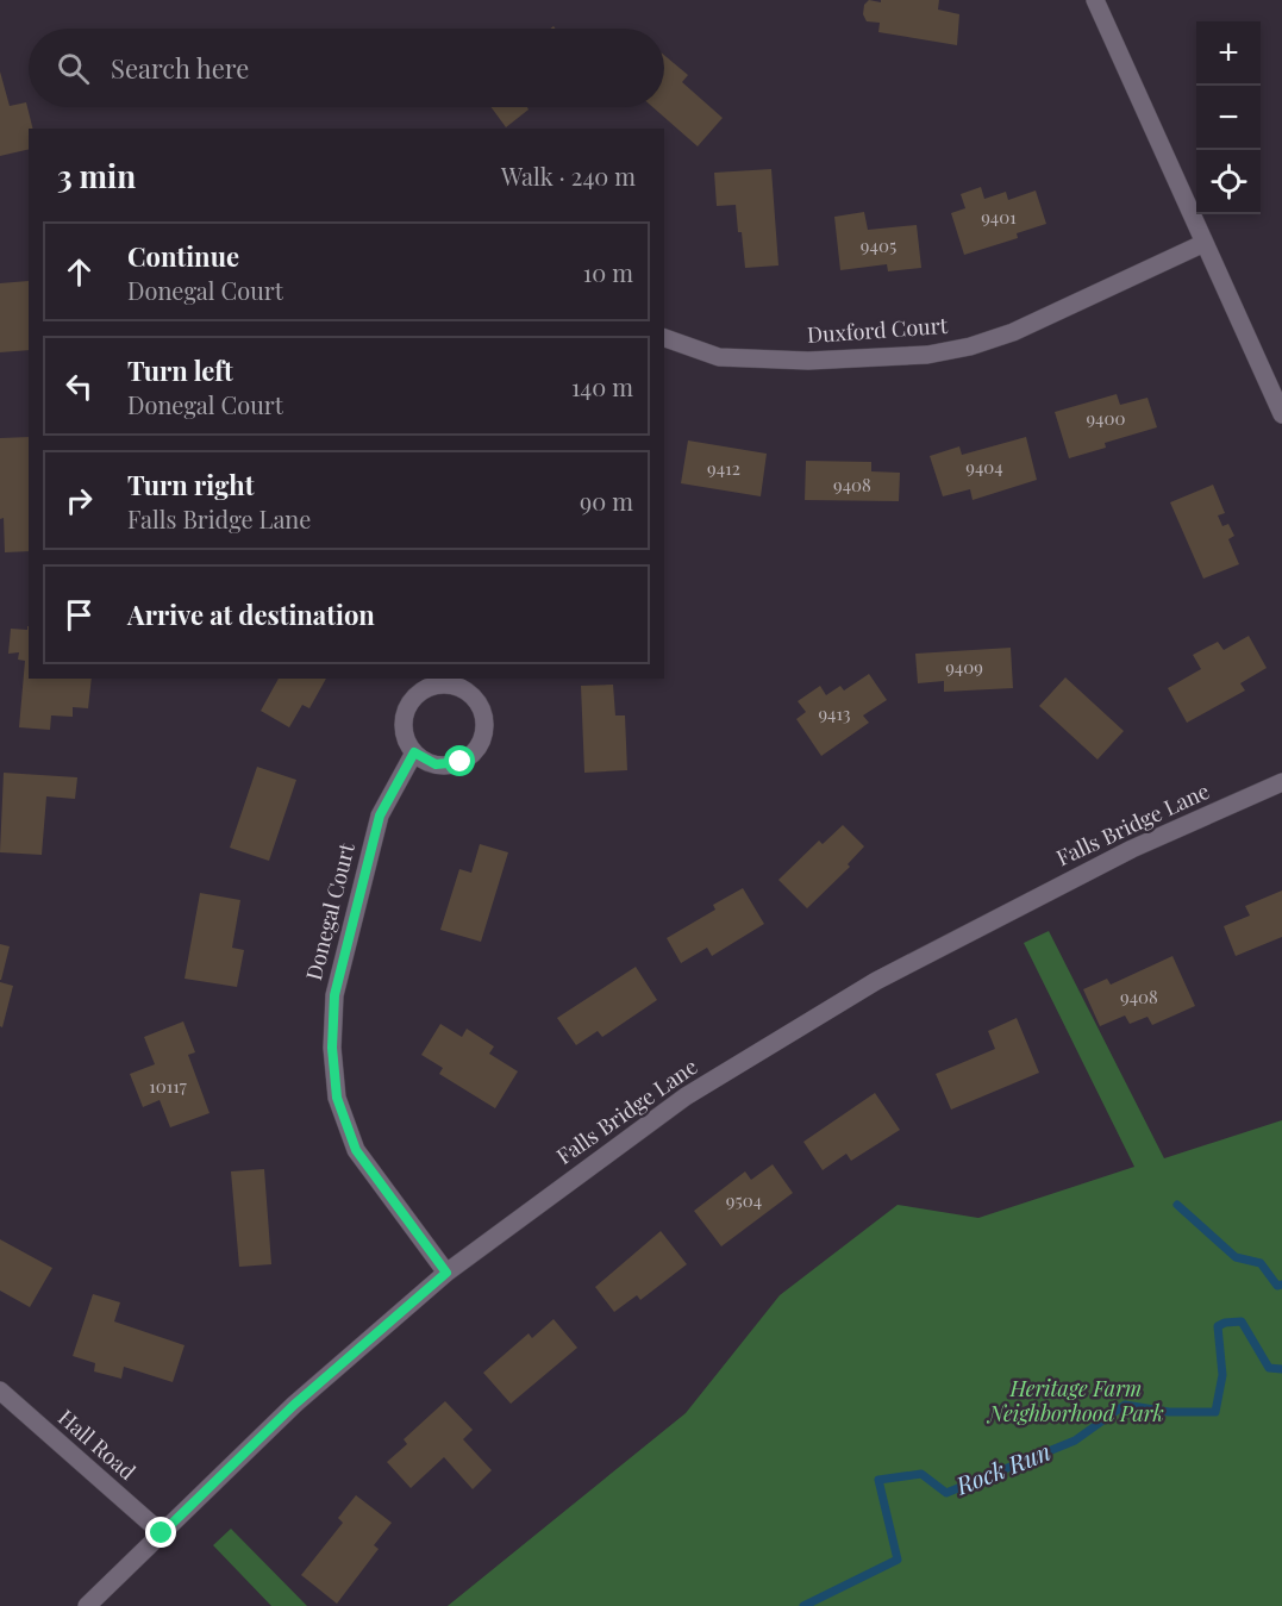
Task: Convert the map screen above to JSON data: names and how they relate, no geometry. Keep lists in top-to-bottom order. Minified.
{"streets":{"street":["Duxford Court","Falls Bridge Lane","Donegal Court","Hall Road"]},"crossings":[["Falls Bridge Lane","Donegal Court"],["Falls Bridge Lane","Hall Road"]],"water":["Rock Run"],"parks":["Heritage Farm Neighborhood Park"],"house_numbers":["9401","9405","9400","9404","9412","9408","9409","9413","9408","10117","9504"],"page":{"map_buttons":["+","−"],"search":"Search here","heading":["3 min","Walk · 240 m"],"list":[["Continue","Donegal Court","10 m"],["Turn left","Donegal Court","140 m"],["Turn right","Falls Bridge Lane","90 m"],"Arrive at destination"]}}
